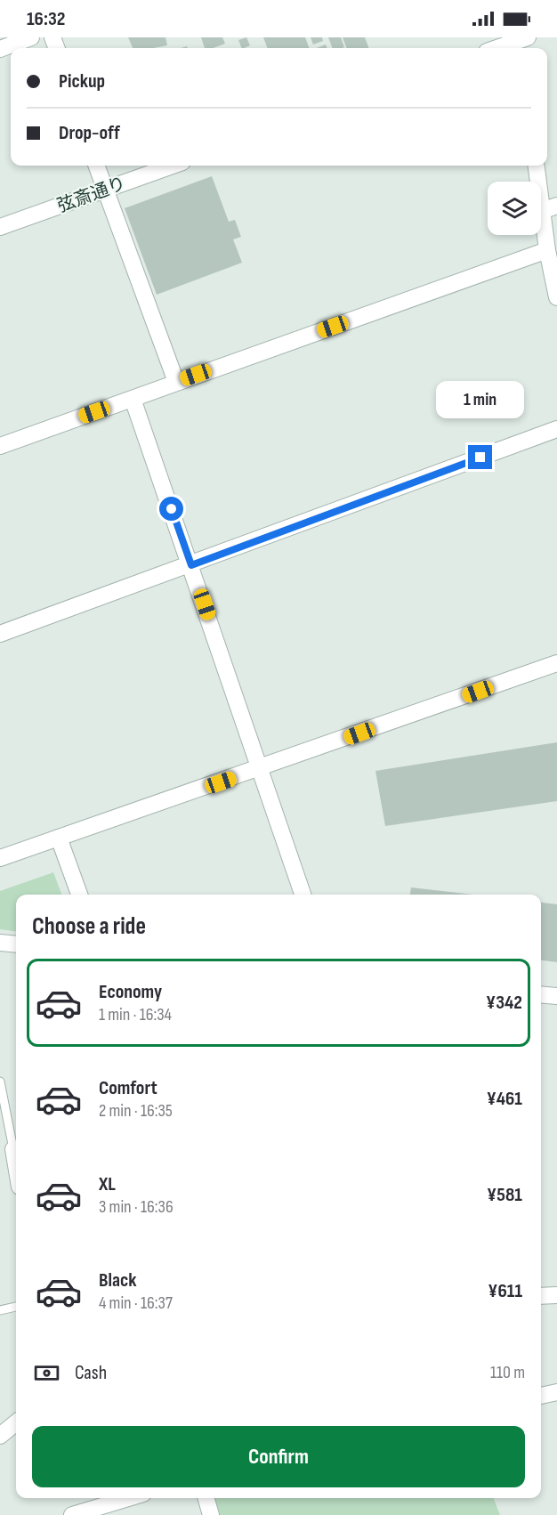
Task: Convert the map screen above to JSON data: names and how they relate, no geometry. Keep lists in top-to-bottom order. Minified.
{"streets":{"street":["弦斎通り"]},"page":{"status":"16:32","banner":["Pickup","Drop-off"],"bubble":"1 min","heading":"Choose a ride","list":[{"name":"Economy","note":"1 min · 16:34","value":"¥342"},{"name":"Comfort","note":"2 min · 16:35","value":"¥461"},{"name":"XL","note":"3 min · 16:36","value":"¥581"},{"name":"Black","note":"4 min · 16:37","value":"¥611"}],"pay":["Cash","110 m"],"buttons":"Confirm"}}
